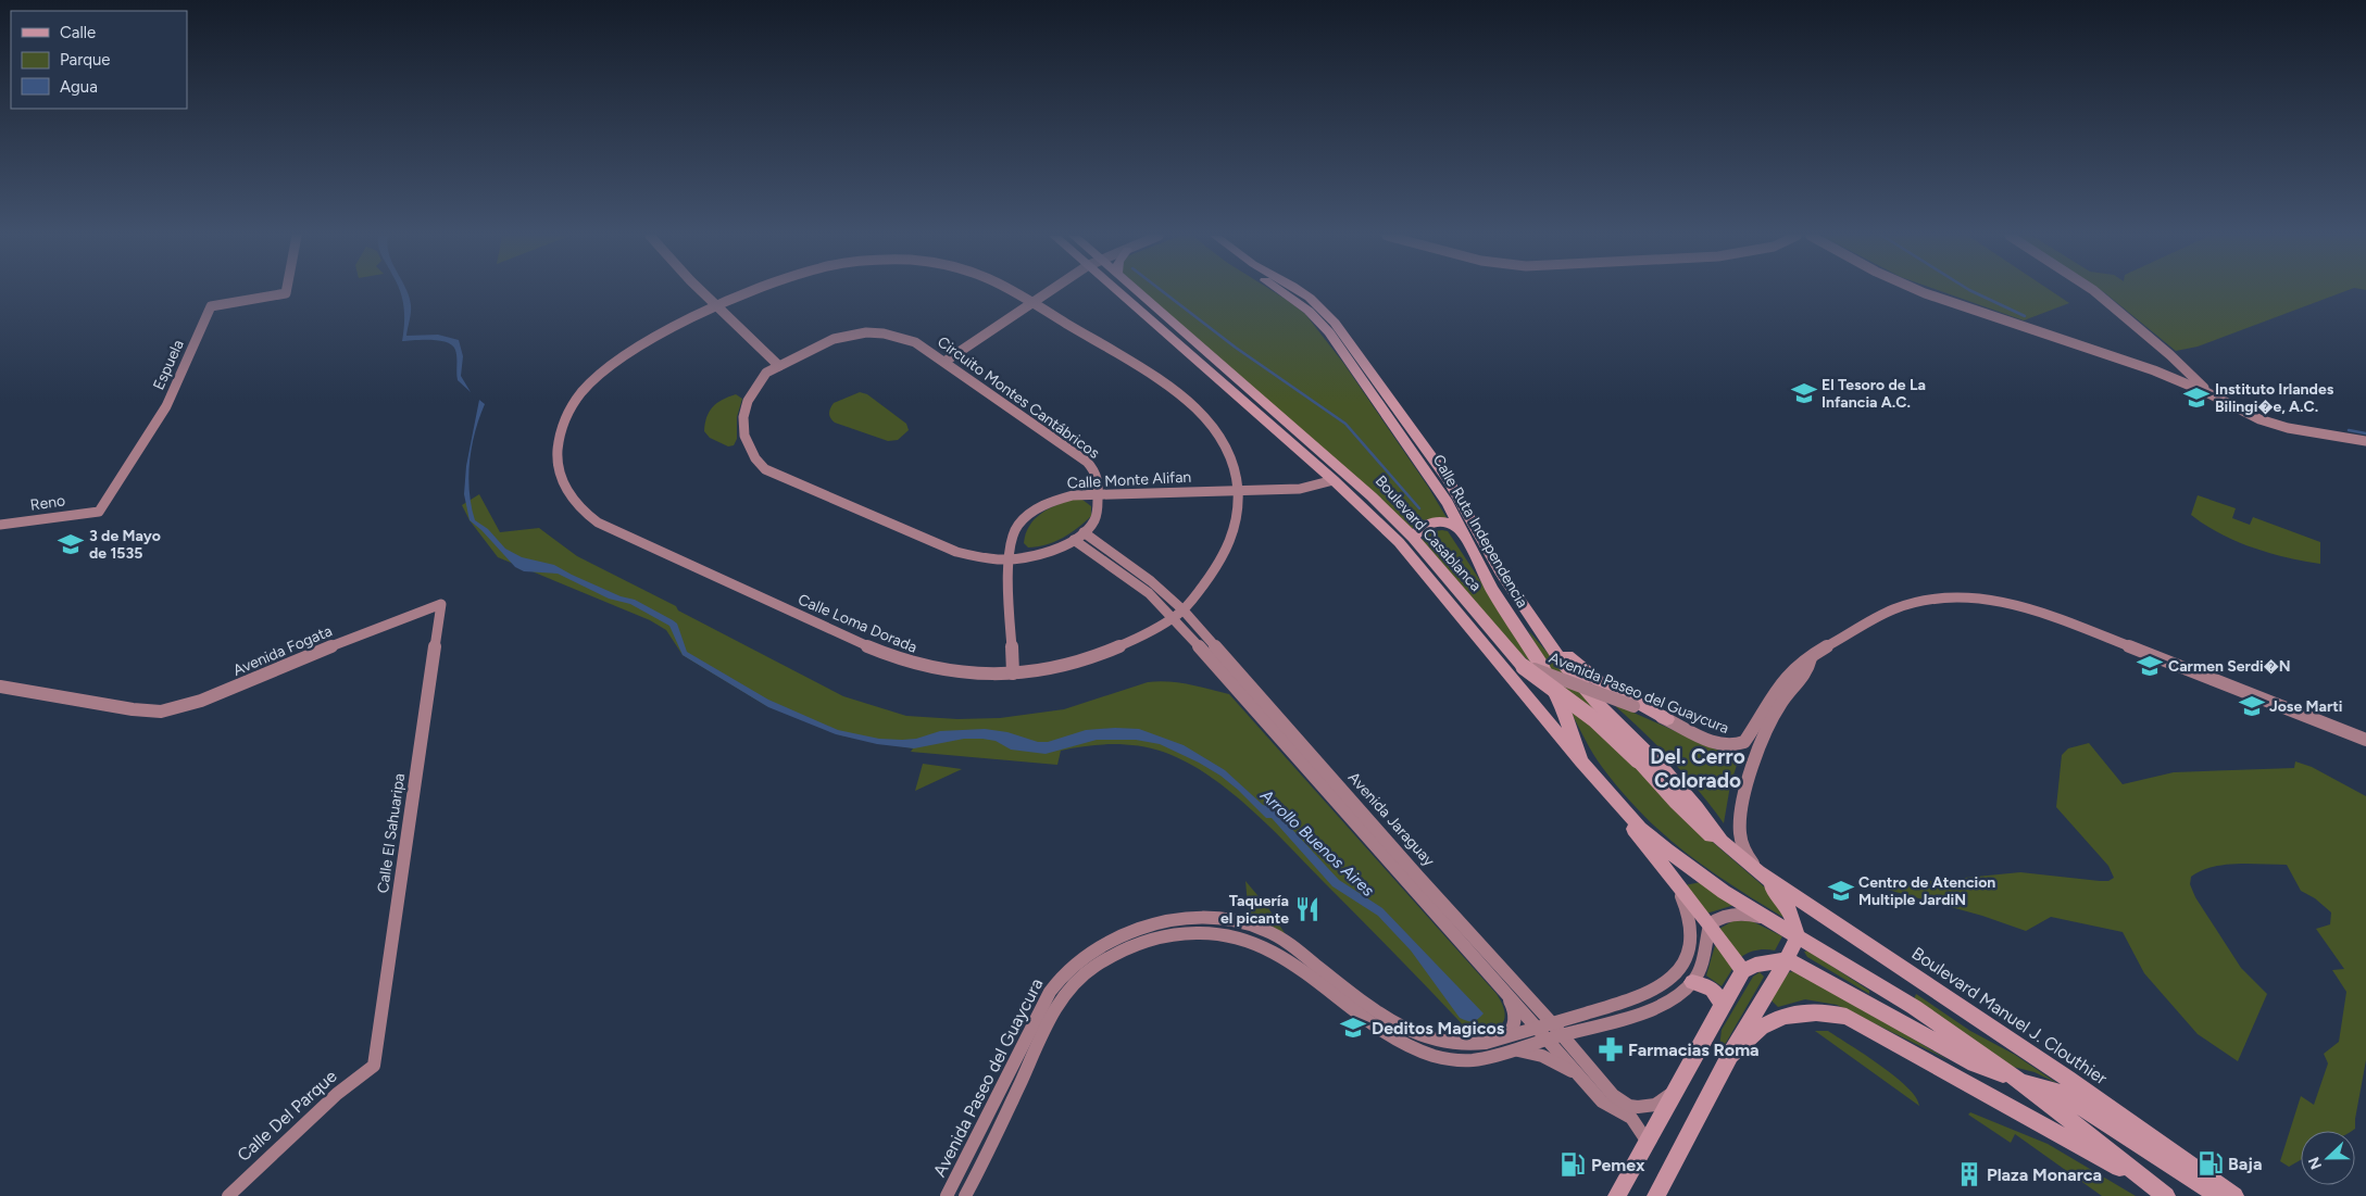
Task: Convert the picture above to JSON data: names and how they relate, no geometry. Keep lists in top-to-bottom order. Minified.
{"streets":{"main road":["Calle Ruta Independencia","Boulevard Casablanca","Boulevard Manuel J. Clouthier"],"street":["Espuela","Circuito Montes Cantábricos","Calle Monte Alifan","Reno","Calle Loma Dorada","Avenida Fogata","Avenida Paseo del Guaycura","Avenida Jaraguay","Calle El Sahuaripa","Calle Del Parque"]},"crossings":[["Espuela","Reno"],["Circuito Montes Cantábricos","Calle Monte Alifan"],["Circuito Montes Cantábricos","Avenida Jaraguay"],["Calle Monte Alifan","Boulevard Casablanca"],["Calle Monte Alifan","Calle Loma Dorada"],["Calle Ruta Independencia","Boulevard Casablanca"],["Calle Ruta Independencia","Boulevard Manuel J. Clouthier"],["Boulevard Casablanca","Avenida Paseo del Guaycura"],["Boulevard Casablanca","Boulevard Manuel J. Clouthier"],["Calle Loma Dorada","Avenida Jaraguay"],["Avenida Fogata","Calle El Sahuaripa"],["Avenida Paseo del Guaycura","Avenida Jaraguay"],["Avenida Paseo del Guaycura","Boulevard Manuel J. Clouthier"],["Calle El Sahuaripa","Calle Del Parque"]],"districts":["Del. Cerro Colorado"],"water":["Arrollo Buenos Aires"],"places":{"school or university":["El Tesoro de La Infancia A.C.","Instituto Irlandes Bilingi�e, A.C.","3 de Mayo de 1535","Carmen Serdi�N","Jose Marti","Centro de Atencion Multiple JardiN","Deditos Magicos"],"restaurant":["Taquería el picante"],"pharmacy":["Farmacias Roma"],"fuel station":["Baja","Pemex"],"building":["Plaza Monarca"]},"legend":["Calle","Parque","Agua"],"north":"left"}
